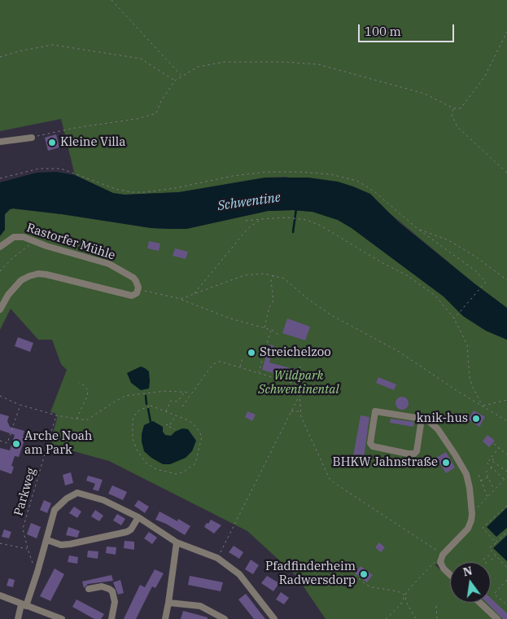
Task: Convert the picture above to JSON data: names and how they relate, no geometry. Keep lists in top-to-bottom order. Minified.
{"streets":{"street":["Rastorfer Mühle"],"path":["Parkweg"]},"water":["Schwentine"],"parks":["Wildpark Schwentinental"],"places":["Kleine Villa","Streichelzoo","knik-hus","Arche Noah am Park","BHKW Jahnstraße","Pfadfinderheim Radwersdorp"],"scale_bar":"100 m","north":"top"}
